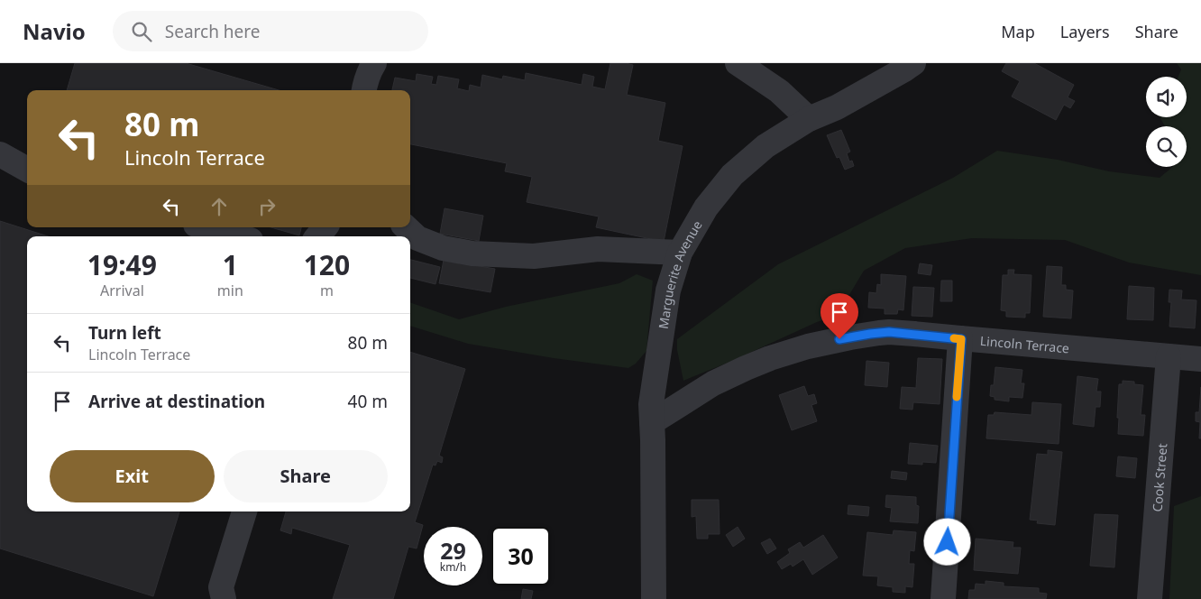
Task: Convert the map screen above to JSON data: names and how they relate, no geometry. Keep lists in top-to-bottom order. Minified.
{"streets":{"street":["Marguerite Avenue","Lincoln Terrace","Cook Street"]},"crossings":[["Marguerite Avenue","Lincoln Terrace"],["Lincoln Terrace","Cook Street"]],"page":{"header":"Navio","search":"Search here","nav":["Map","Layers","Share"],"turn":["80 m","Lincoln Terrace"],"eta":["19:49","Arrival","1","min","120","m"],"list":[{"name":"Turn left","note":"Lincoln Terrace","value":"80 m"},{"name":"Arrive at destination","value":"40 m"}],"buttons":["Exit","Share"],"speed":"29 km/h","limit":"30"}}
